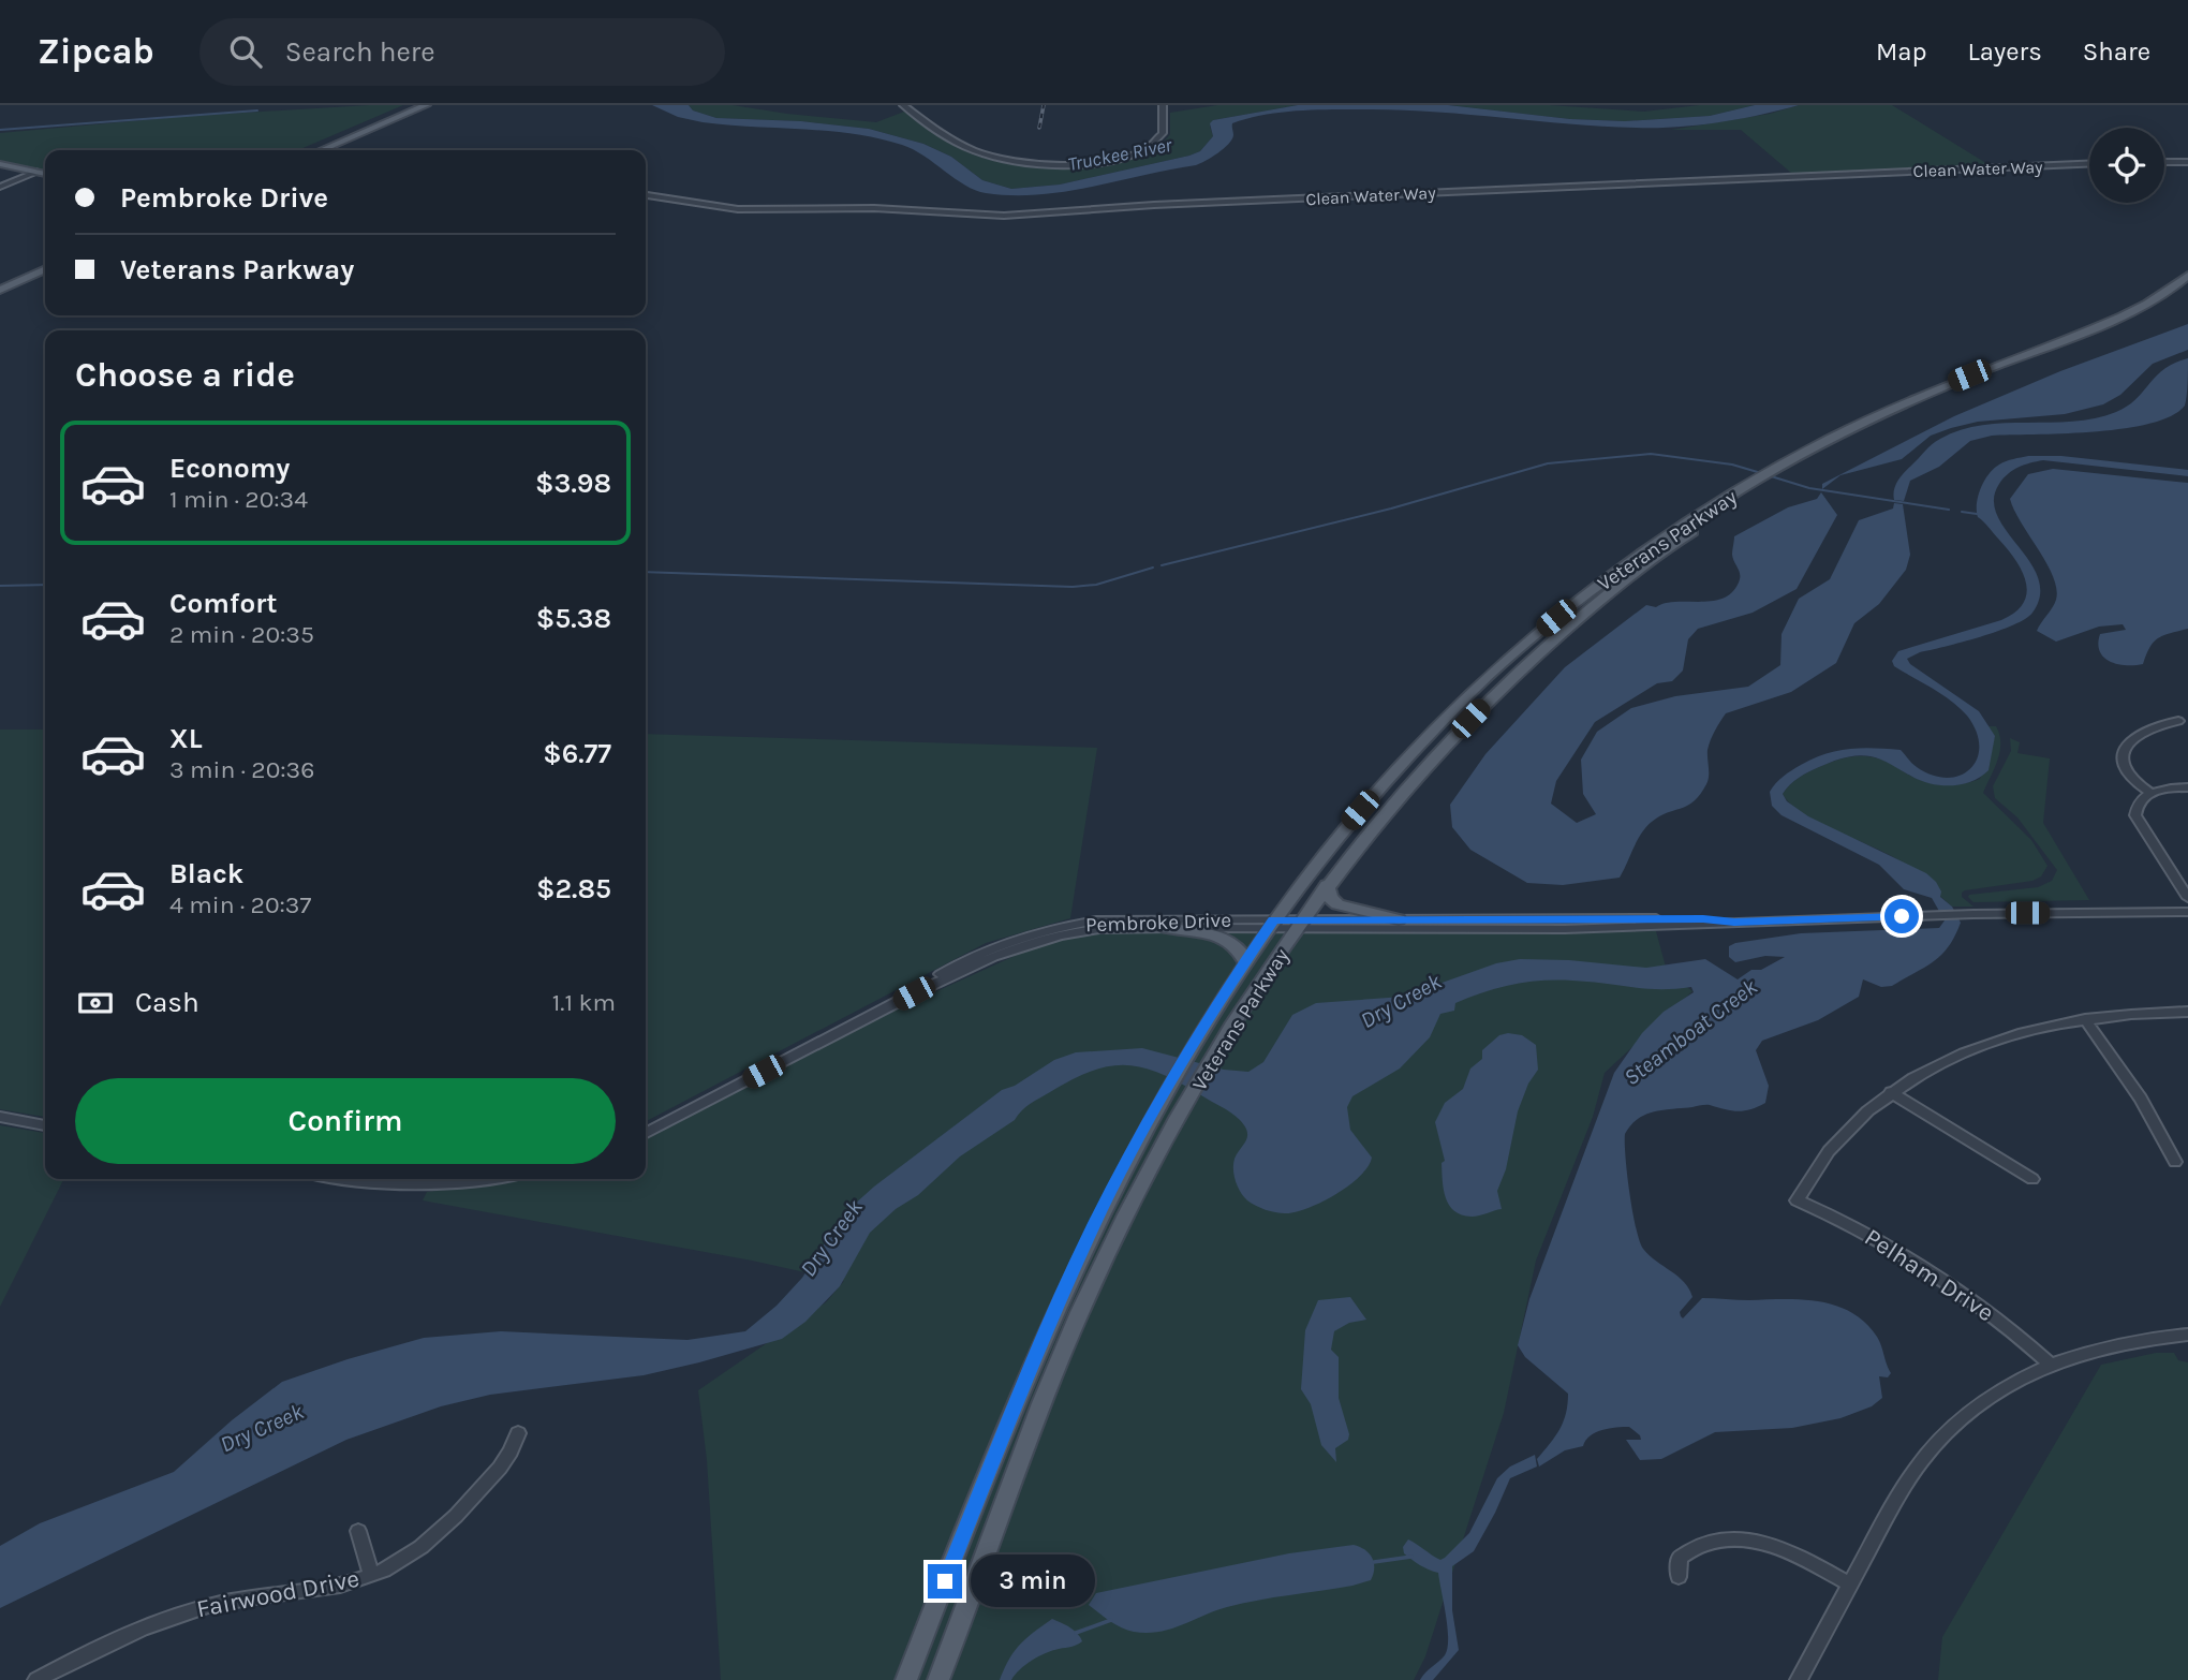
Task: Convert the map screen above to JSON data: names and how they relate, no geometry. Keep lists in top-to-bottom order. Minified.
{"streets":{"main road":["Veterans Parkway"],"street":["Clean Water Way","Pembroke Drive","Pelham Drive","Fairwood Drive"]},"crossings":[["Veterans Parkway","Pembroke Drive"]],"water":["Truckee River","Dry Creek","Steamboat Creek"],"page":{"header":"Zipcab","search":"Search here","nav":["Map","Layers","Share"],"banner":["Pembroke Drive","Veterans Parkway"],"heading":"Choose a ride","list":[{"name":"Economy","note":"1 min · 20:34","value":"$3.98"},{"name":"Comfort","note":"2 min · 20:35","value":"$5.38"},{"name":"XL","note":"3 min · 20:36","value":"$6.77"},{"name":"Black","note":"4 min · 20:37","value":"$2.85"}],"pay":["Cash","1.1 km"],"buttons":"Confirm","bubble":"3 min"}}
